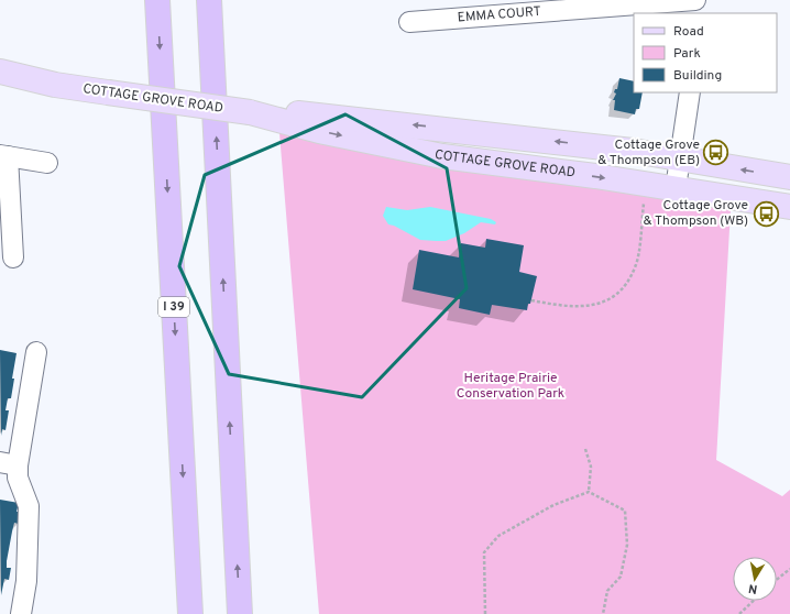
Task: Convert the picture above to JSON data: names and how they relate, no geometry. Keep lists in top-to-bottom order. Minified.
{"streets":{"highway":["I 39"],"main road":["COTTAGE GROVE ROAD"],"street":["EMMA COURT"]},"parks":["Heritage Prairie Conservation Park"],"places":{"bus stop":["Cottage Grove & Thompson (EB)","Cottage Grove & Thompson (WB)"]},"legend":["Road","Park","Building"],"north":"bottom"}
